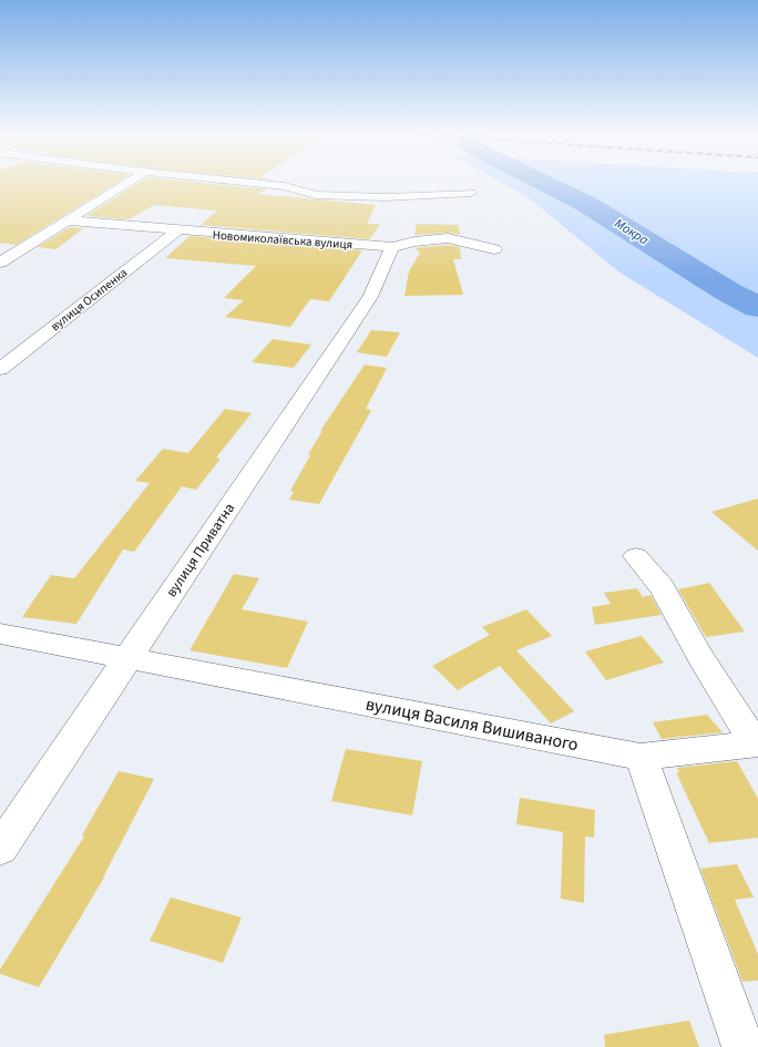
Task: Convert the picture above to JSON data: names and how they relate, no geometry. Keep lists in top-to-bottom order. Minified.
{"streets":{"street":["Новомиколаївська вулиця","вулиця Осипенка","вулиця Приватна","вулиця Василя Вишиваного"]},"crossings":[["Новомиколаївська вулиця","вулиця Осипенка"],["Новомиколаївська вулиця","вулиця Приватна"],["вулиця Приватна","вулиця Василя Вишиваного"]],"water":["Мокра"]}
